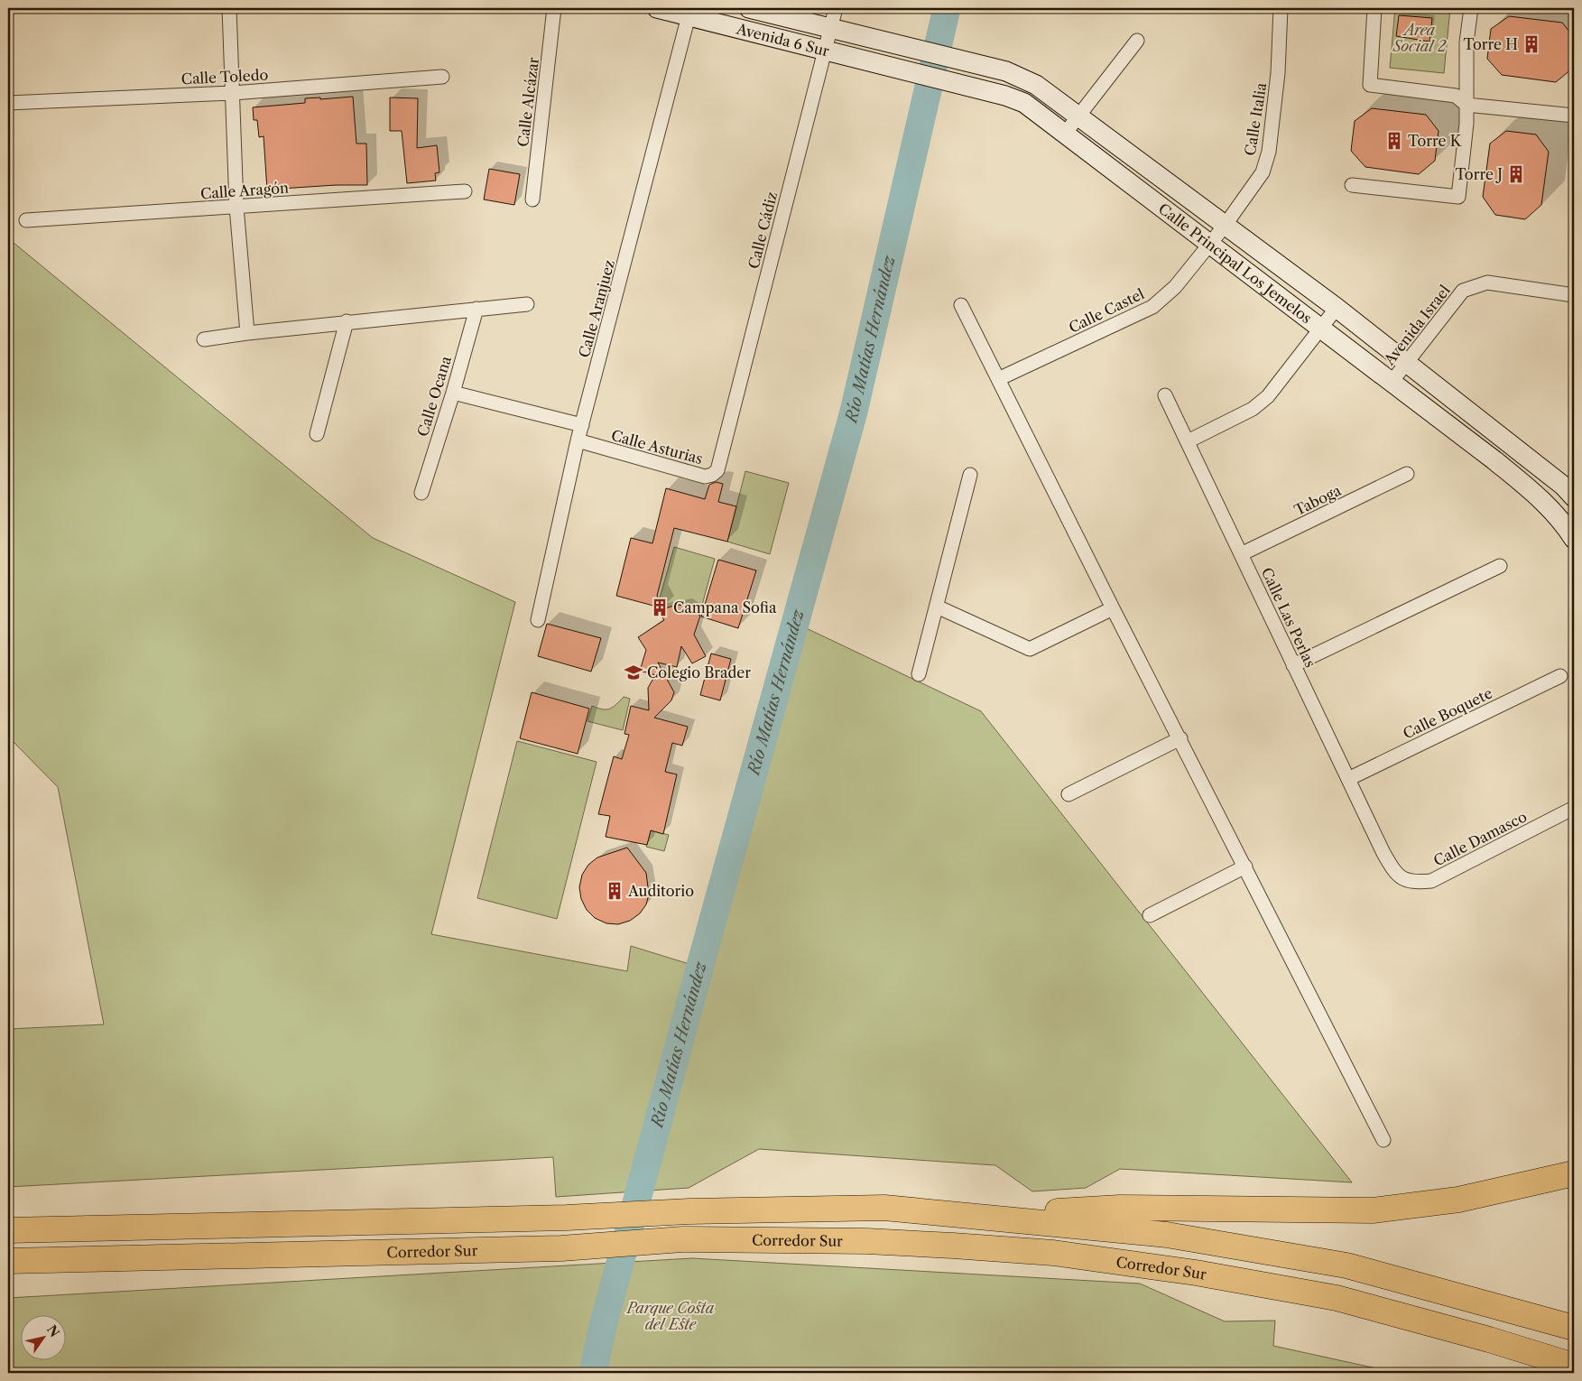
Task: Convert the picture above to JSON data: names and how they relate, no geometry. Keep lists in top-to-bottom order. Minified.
{"streets":{"highway":["Corredor Sur"],"main road":["Avenida 6 Sur","Calle Principal Los Jemelos"],"street":["Calle Toledo","Calle Alcázar","Calle Italia","Calle Aragón","Calle Cádiz","Calle Aranjuez","Calle Castel","Avenida Israel","Calle Ocana","Calle Asturias","Taboga","Calle Las Perlas","Calle Boquete","Calle Damasco"]},"crossings":[["Avenida 6 Sur","Calle Cádiz"],["Avenida 6 Sur","Calle Principal Los Jemelos"],["Avenida 6 Sur","Calle Aranjuez"],["Calle Italia","Calle Principal Los Jemelos"],["Calle Italia","Calle Castel"],["Calle Cádiz","Calle Asturias"],["Calle Principal Los Jemelos","Calle Castel"],["Calle Principal Los Jemelos","Avenida Israel"],["Calle Aranjuez","Calle Asturias"],["Taboga","Calle Las Perlas"],["Calle Las Perlas","Calle Boquete"],["Calle Las Perlas","Calle Damasco"]],"water":["Río Matías Hernández"],"parks":["Area Social 2","Parque Costa del Este"],"places":{"building":["Torre H","Torre K","Torre J","Campana Sofia","Auditorio"],"school or university":["Colegio Brader"]},"north":"top right"}
